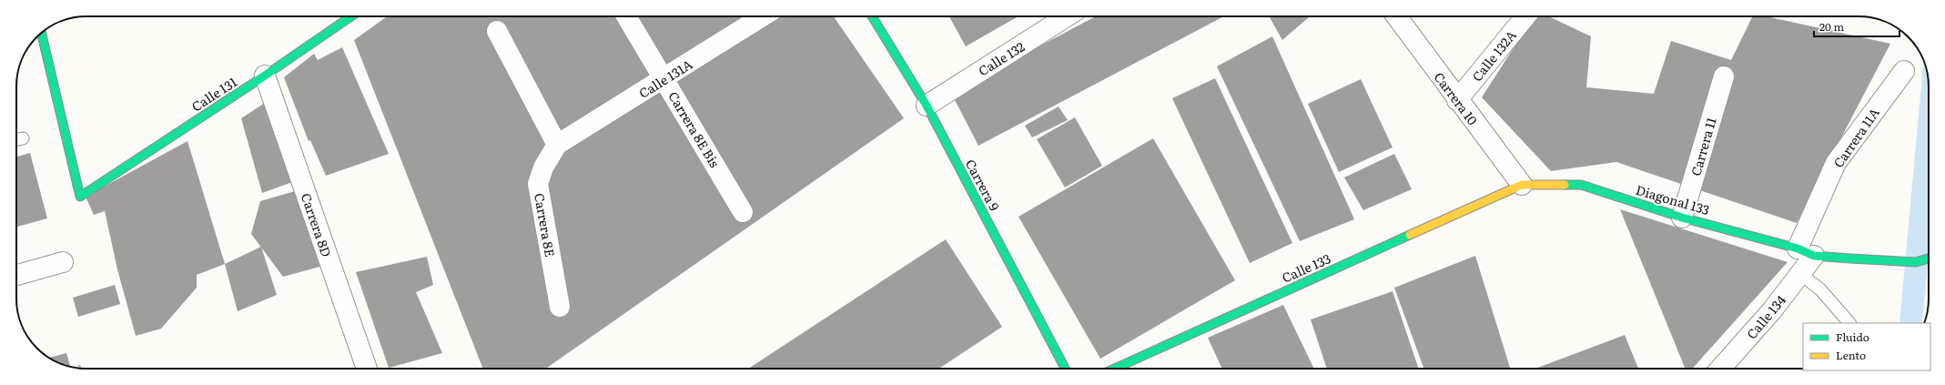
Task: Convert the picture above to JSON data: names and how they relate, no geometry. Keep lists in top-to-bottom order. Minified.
{"streets":{"street":["Calle 132A","Calle 132","Calle 131A","Calle 131","Carrera 10","Carrera 8E Bis","Carrera 11A","Carrera 11","Carrera 9","Diagonal 133","Carrera 8D","Carrera 8E","Calle 133","Calle 134"]},"crossings":[["Calle 132A","Carrera 10"],["Calle 132","Carrera 9"],["Calle 131A","Carrera 8E Bis"],["Calle 131A","Carrera 8E"],["Calle 131","Carrera 8D"],["Carrera 10","Diagonal 133"],["Carrera 10","Calle 133"],["Carrera 11A","Diagonal 133"],["Carrera 11A","Calle 134"],["Carrera 11","Diagonal 133"],["Diagonal 133","Calle 133"],["Diagonal 133","Calle 134"]],"legend":["Fluido","Lento"],"scale_bar":"20 m"}
